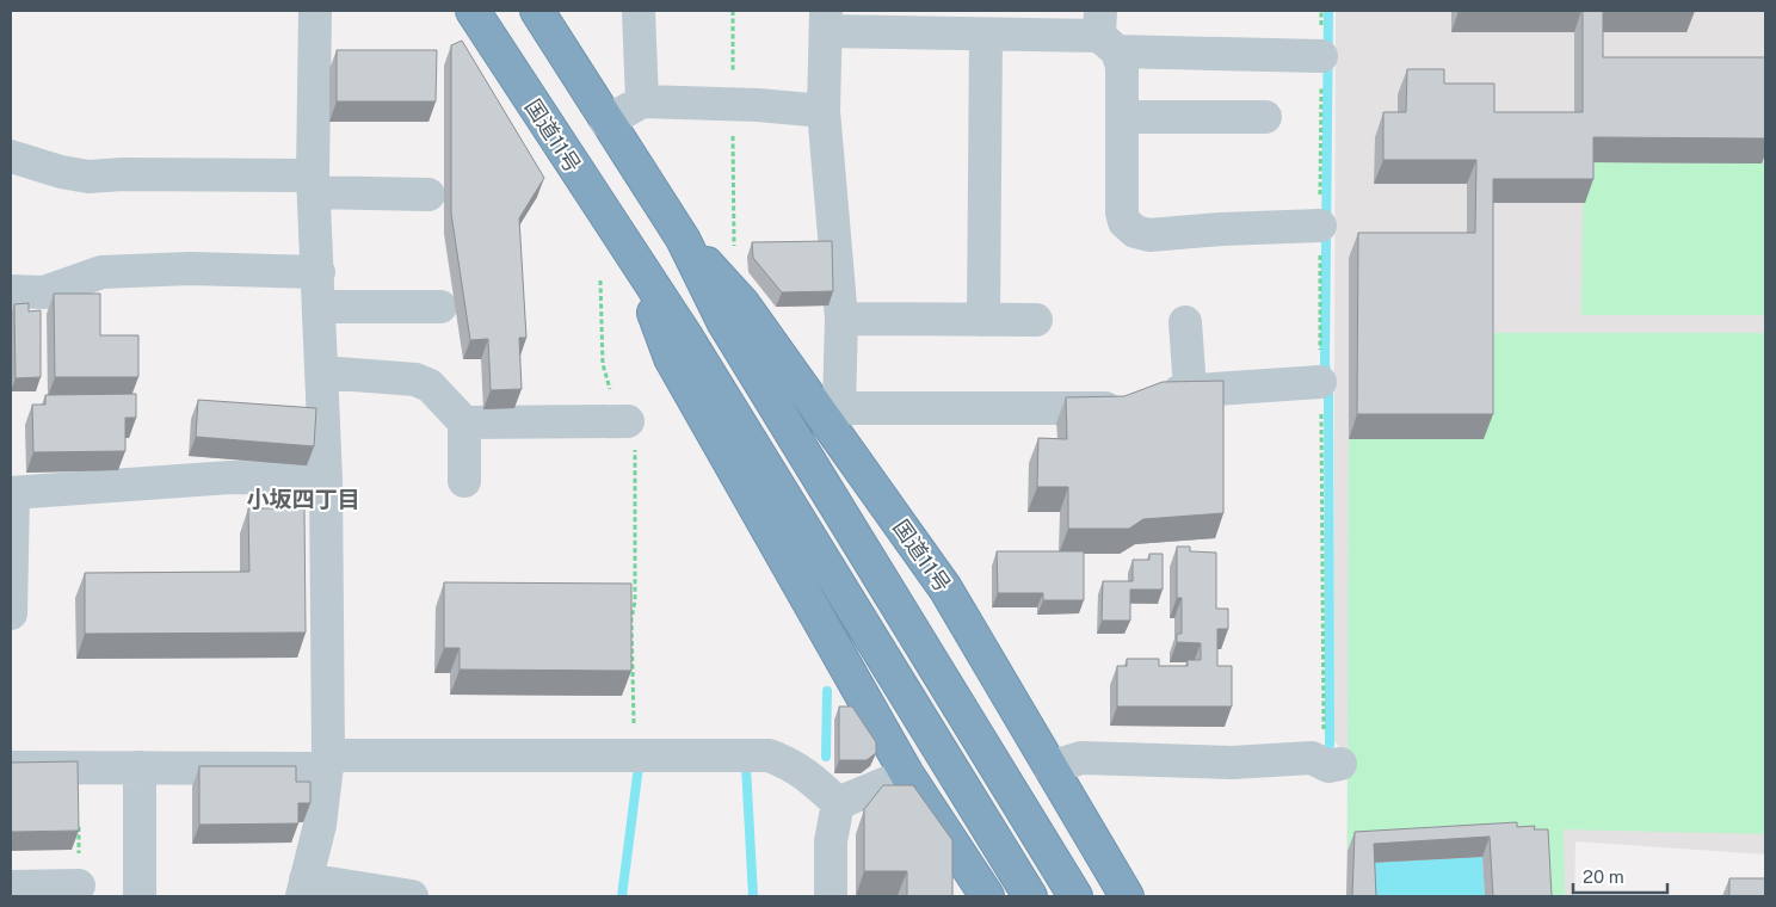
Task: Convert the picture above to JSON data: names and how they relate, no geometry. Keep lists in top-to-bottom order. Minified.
{"streets":{"highway":["国道11号"]},"districts":["小坂四丁目"],"scale_bar":"20 m"}
